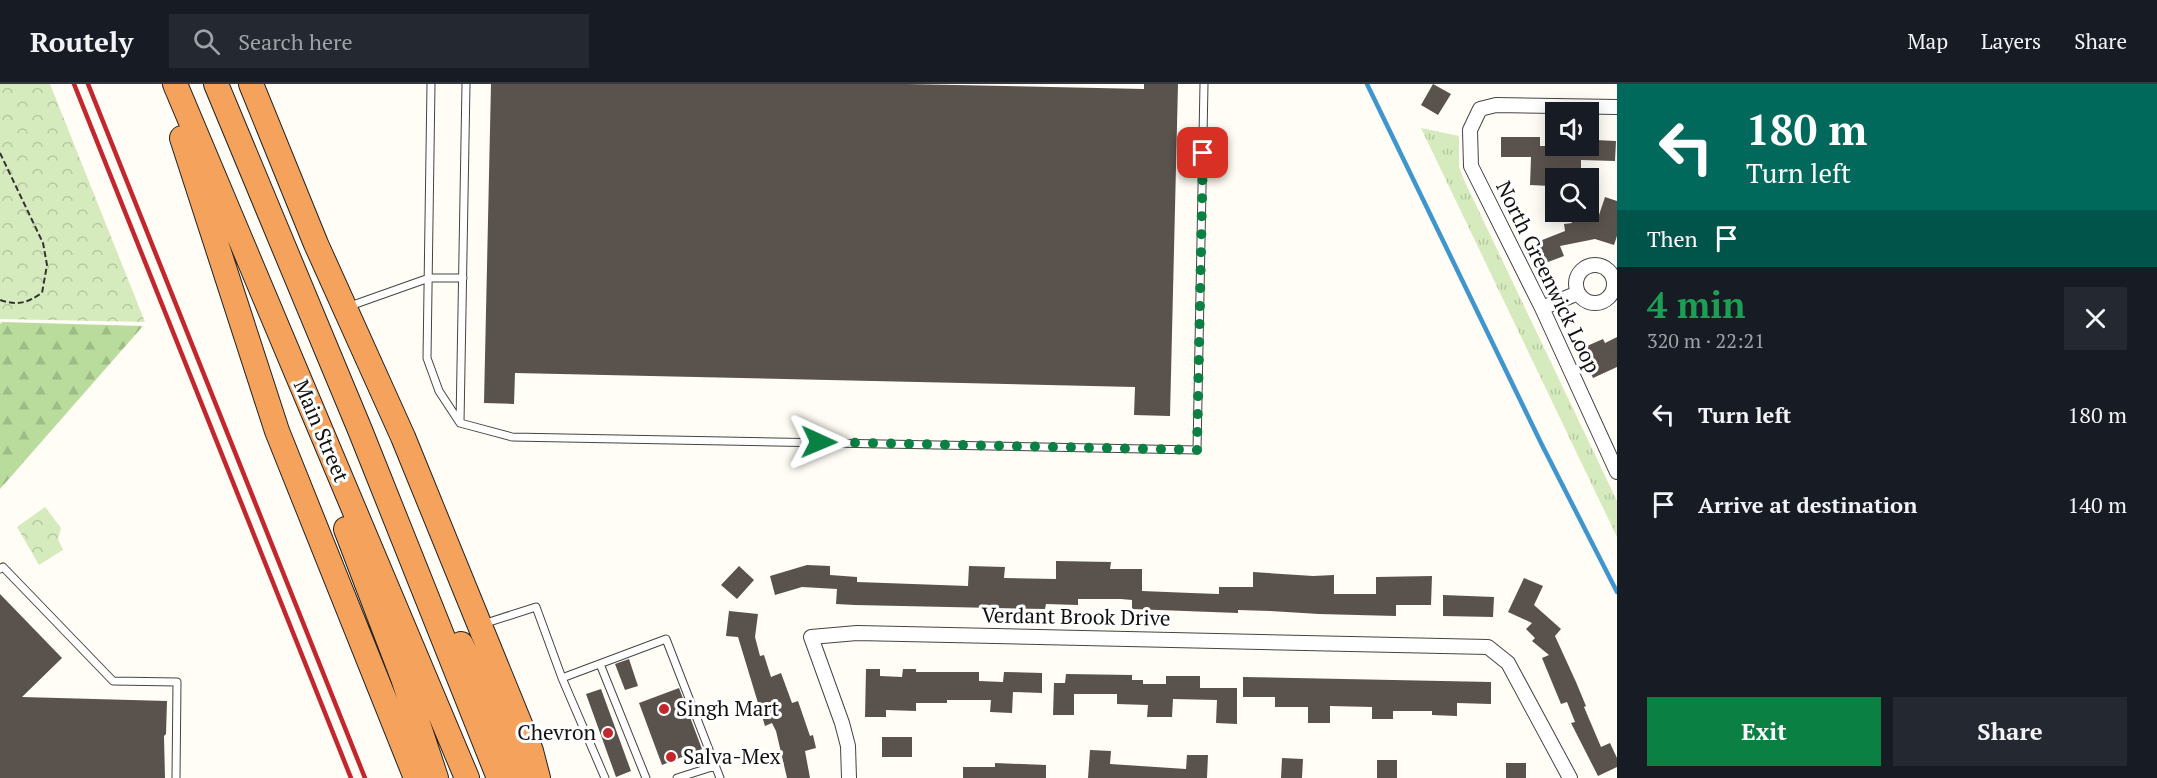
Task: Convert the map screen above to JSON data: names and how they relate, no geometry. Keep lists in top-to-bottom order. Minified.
{"streets":{"highway":["Main Street"],"street":["North Greenwick Loop","Verdant Brook Drive"]},"places":["Singh Mart","Chevron","Salva-Mex"],"page":{"header":"Routely","search":"Search here","nav":["Map","Layers","Share"],"turn":["180 m","Turn left"],"then":"Then","heading":["4 min","320 m · 22:21"],"list":[{"name":"Turn left","value":"180 m"},{"name":"Arrive at destination","value":"140 m"}],"buttons":["Exit","Share"]}}
